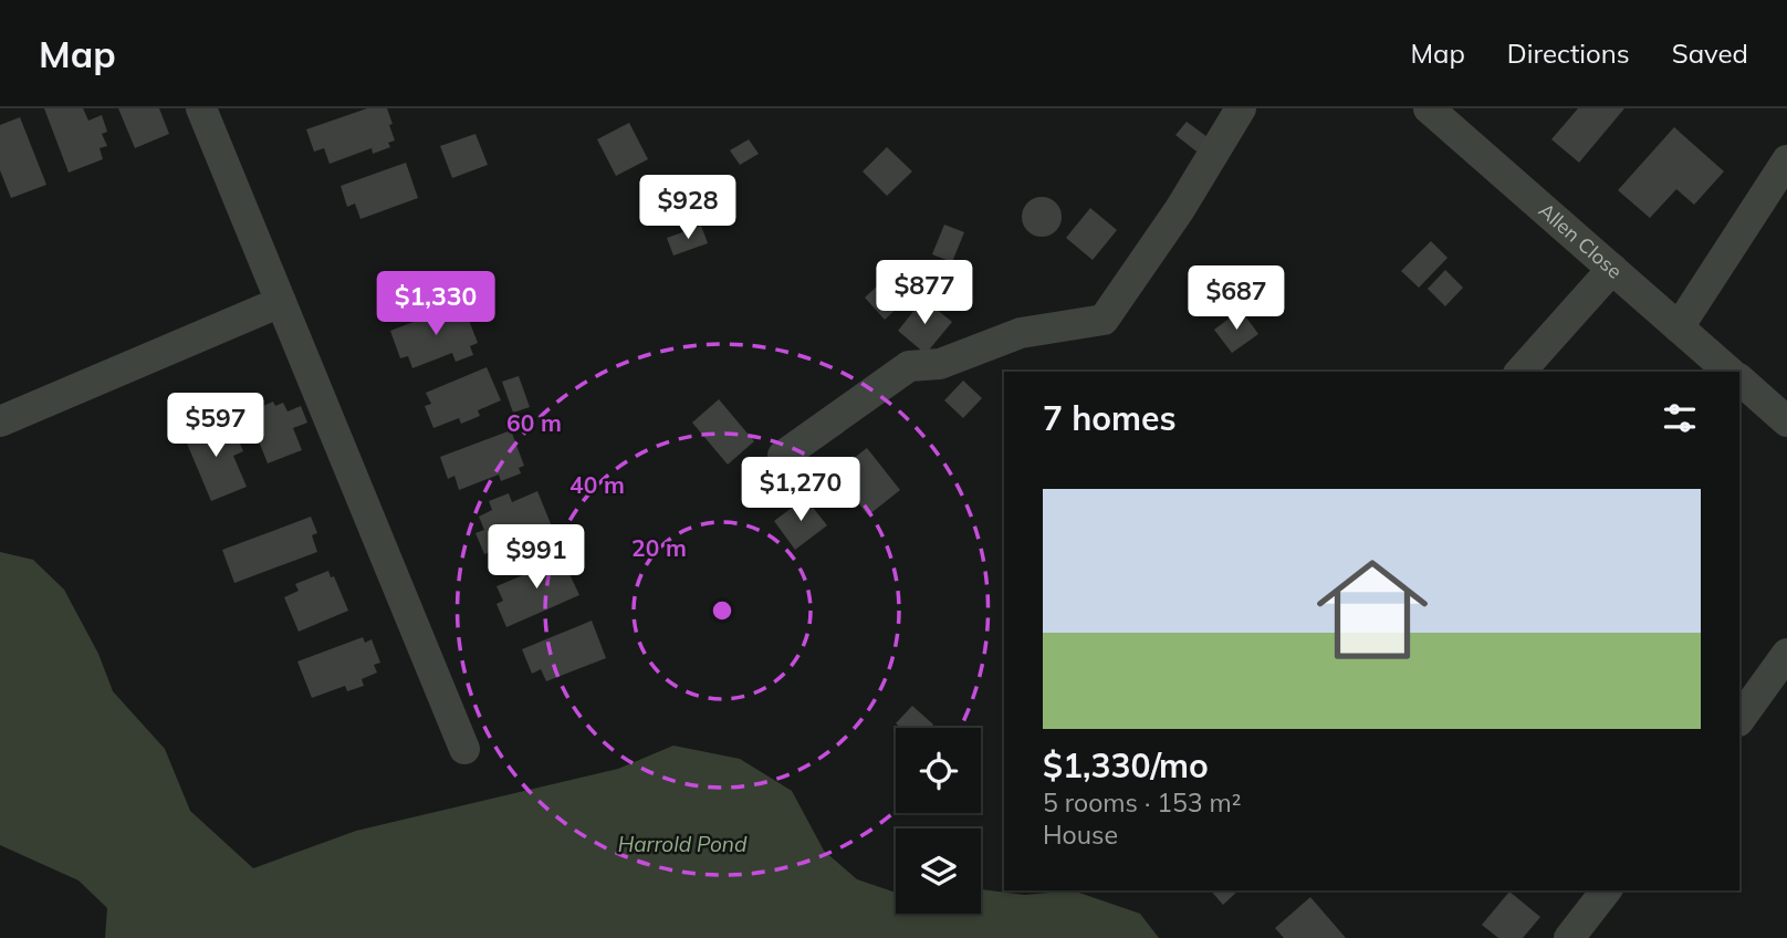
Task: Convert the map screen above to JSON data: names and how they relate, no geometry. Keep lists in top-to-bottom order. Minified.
{"streets":{"street":["Allen Close"]},"water":["Harrold Pond"],"page":{"header":"Map","nav":["Map","Directions","Saved"],"price":["$928","$877","$687","$1,330","$597","$1,270","$991"],"heading":"7 homes","list":[{"name":"$1,330/mo","note":"5 rooms · 153 m² · House"}]},"rings":["60 m","40 m","20 m"]}
